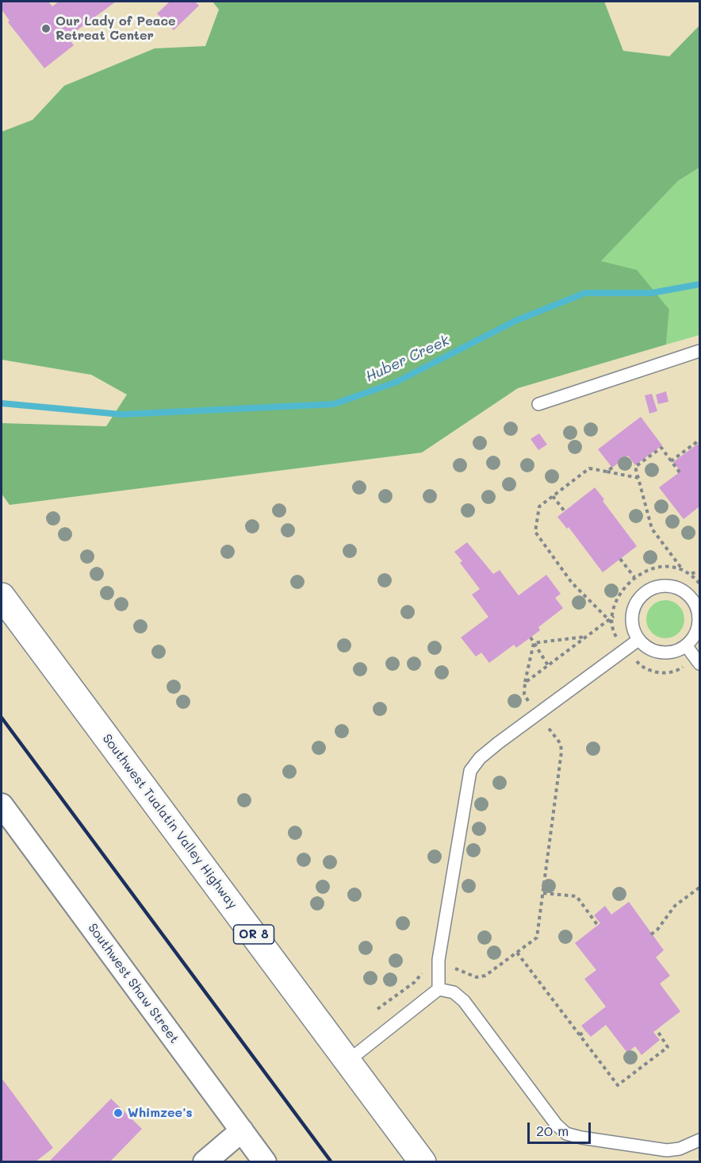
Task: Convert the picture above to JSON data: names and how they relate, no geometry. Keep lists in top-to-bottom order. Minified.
{"streets":{"main road":["Southwest Tualatin Valley Highway","OR 8"],"street":["Southwest Shaw Street"]},"water":["Huber Creek"],"places":["Our Lady of Peace Retreat Center","Whimzee's"],"scale_bar":"20 m"}
